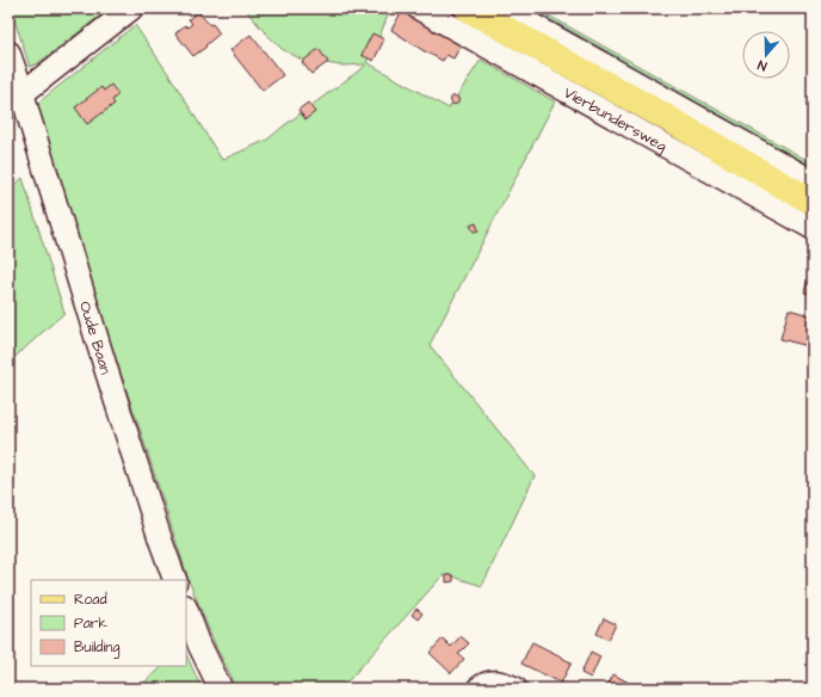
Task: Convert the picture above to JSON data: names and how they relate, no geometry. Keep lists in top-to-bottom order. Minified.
{"streets":{"main road":["Vierbundersweg"],"street":["Oude Baan"]},"legend":["Road","Park","Building"],"north":"bottom"}
